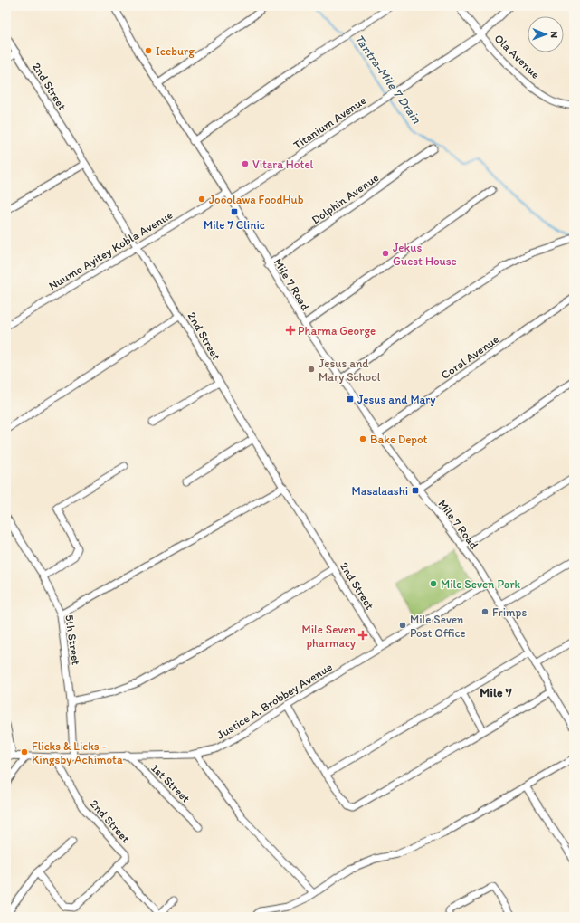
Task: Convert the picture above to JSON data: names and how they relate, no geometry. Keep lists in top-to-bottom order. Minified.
{"streets":{"street":["Ola Avenue","2nd Street","Titanium Avenue","Dolphin Avenue","Nuumo Ayitey Kobla Avenue","Mile 7 Road","Coral Avenue","5th Street","Justice A. Brobbey Avenue","1st Street"]},"crossings":[["Ola Avenue","Titanium Avenue"],["2nd Street","Nuumo Ayitey Kobla Avenue"],["2nd Street","Justice A. Brobbey Avenue"],["Titanium Avenue","Mile 7 Road"],["Dolphin Avenue","Mile 7 Road"],["Nuumo Ayitey Kobla Avenue","Mile 7 Road"],["Mile 7 Road","Coral Avenue"],["Mile 7 Road","Justice A. Brobbey Avenue"],["5th Street","Justice A. Brobbey Avenue"],["Justice A. Brobbey Avenue","1st Street"]],"districts":["Mile 7"],"water":["Tantra-Mile 7 Drain"],"places":{"other":["Iceburg","Vitara Hotel","Jooolawa FoodHub","Jekus Guest House","Jesus and Mary School","Bake Depot","Mile Seven Park","Frimps","Mile Seven Post Office","Flicks & Licks - Kingsby Achimota"],"transit":["Mile 7 Clinic","Jesus and Mary","Masalaashi"],"health":["Pharma George","Mile Seven pharmacy"]},"north":"right"}
